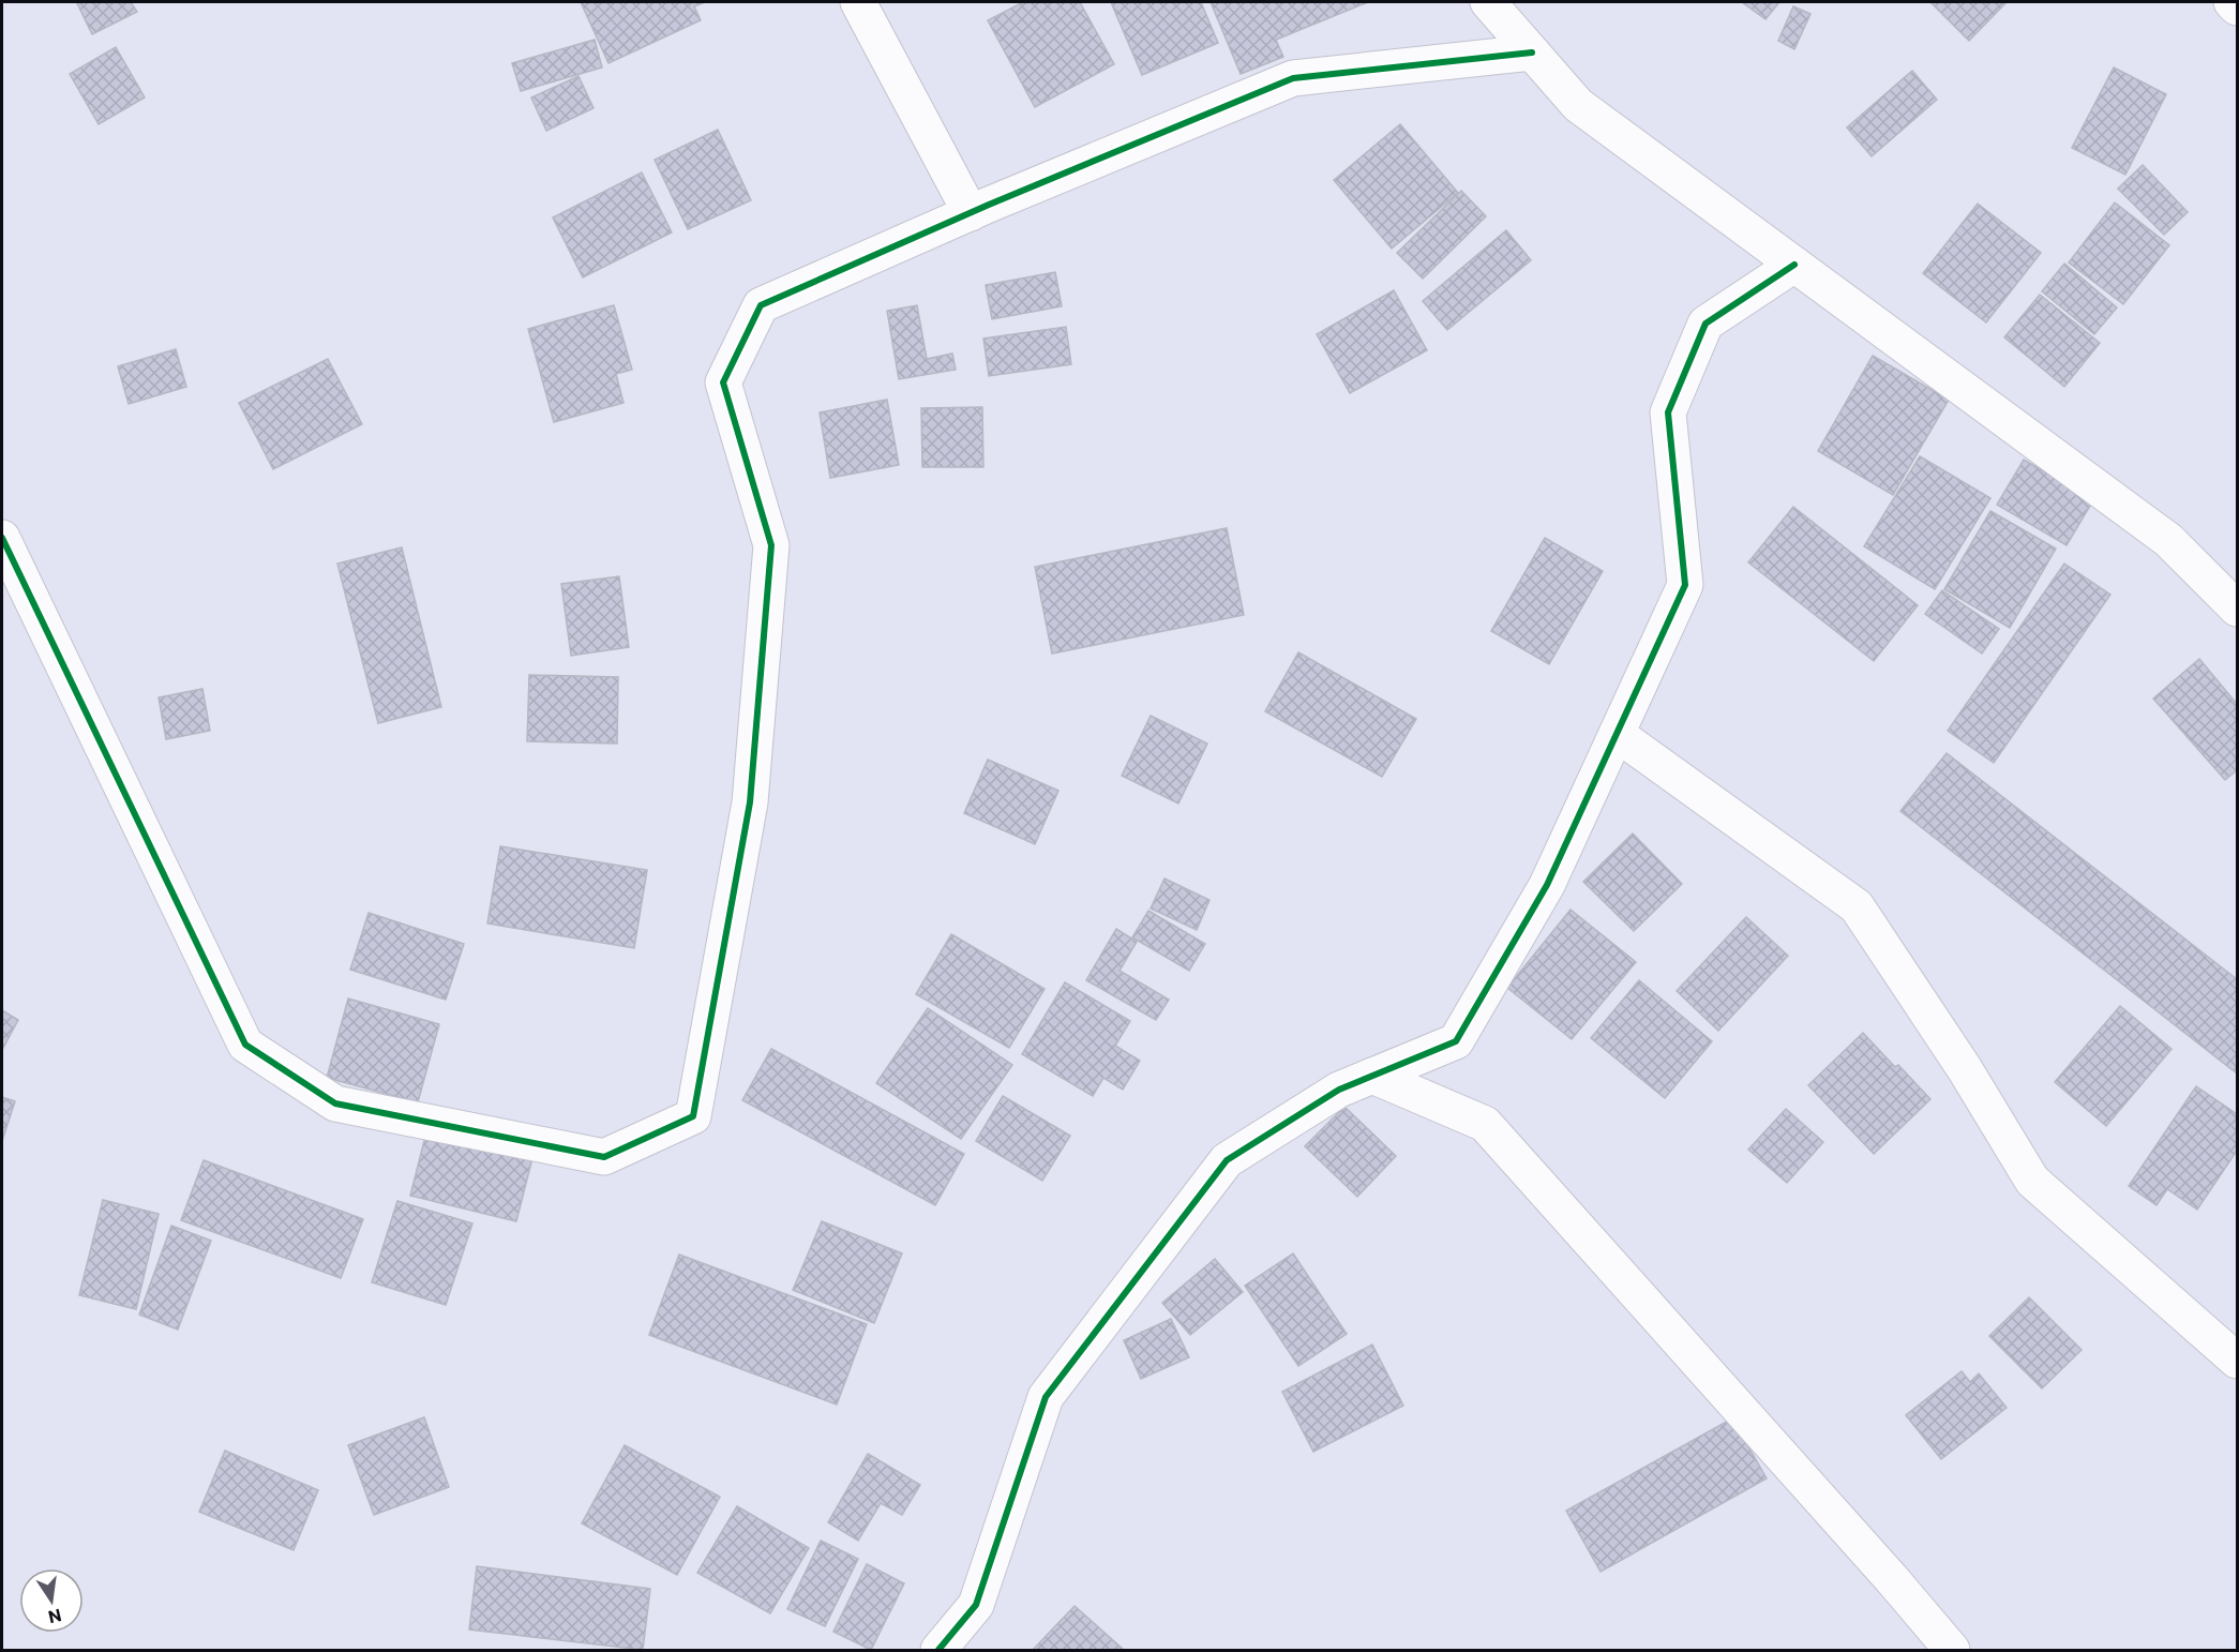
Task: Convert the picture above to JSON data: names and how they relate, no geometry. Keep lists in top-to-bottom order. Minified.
{"north":"bottom"}
